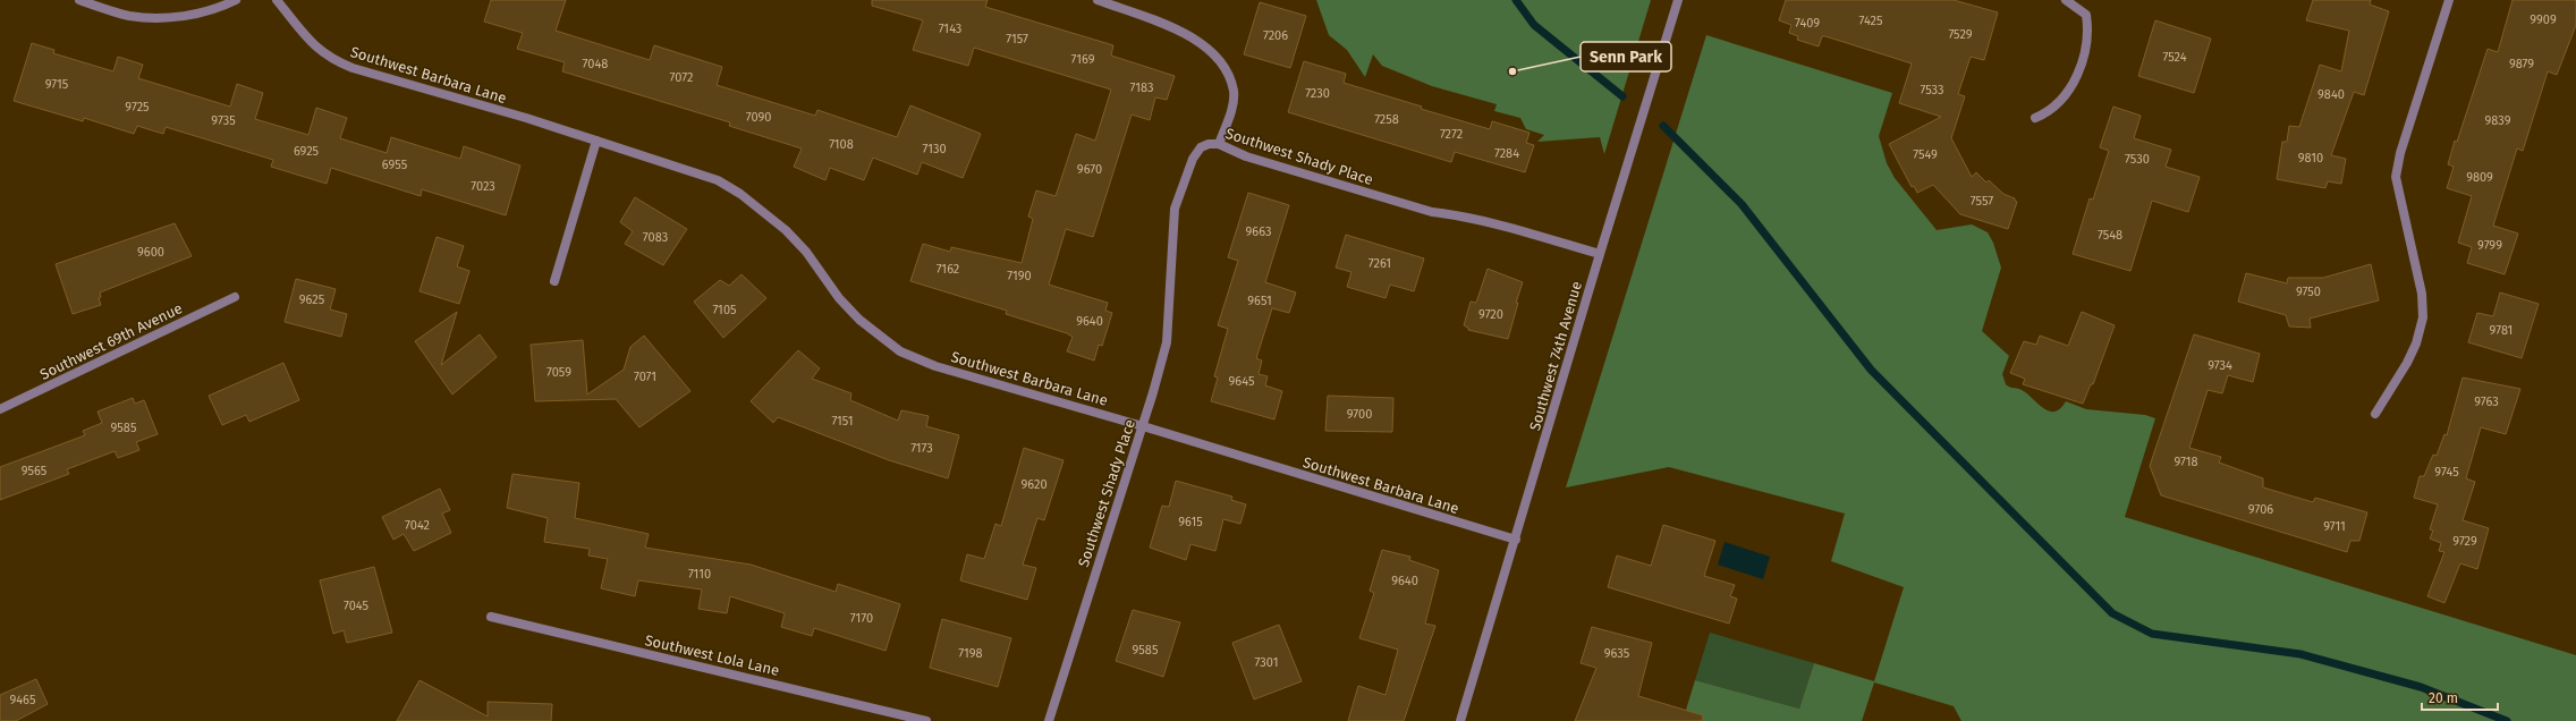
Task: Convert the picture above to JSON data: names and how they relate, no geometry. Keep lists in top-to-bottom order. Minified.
{"streets":{"street":["Southwest Barbara Lane","Southwest Shady Place","Southwest 69th Avenue","Southwest 74th Avenue","Southwest Lola Lane"]},"crossings":[["Southwest Barbara Lane","Southwest Shady Place"],["Southwest Barbara Lane","Southwest 74th Avenue"],["Southwest Shady Place","Southwest 74th Avenue"]],"places":["Senn Park"],"house_numbers":["9909","7425","7409","7143","7529","7206","7157","7524","7169","7048","9879","7072","9715","7183","7533","7230","9840","9725","7090","7258","9735","9839","7272","7108","7130","6925","7284","7549","9810","7530","6955","9670","9809","7023","7557","9663","7548","7083","9799","9600","7261","7162","7190","9750","9625","9651","7105","9720","9640","9781","9734","7059","7071","9645","9763","9700","7151","9585","7173","9718","9565","9745","9620","9706","9615","7042","9711","9729","7110","9640","7045","7170","9585","7198","9635","7301","9465"],"scale_bar":"20 m"}
